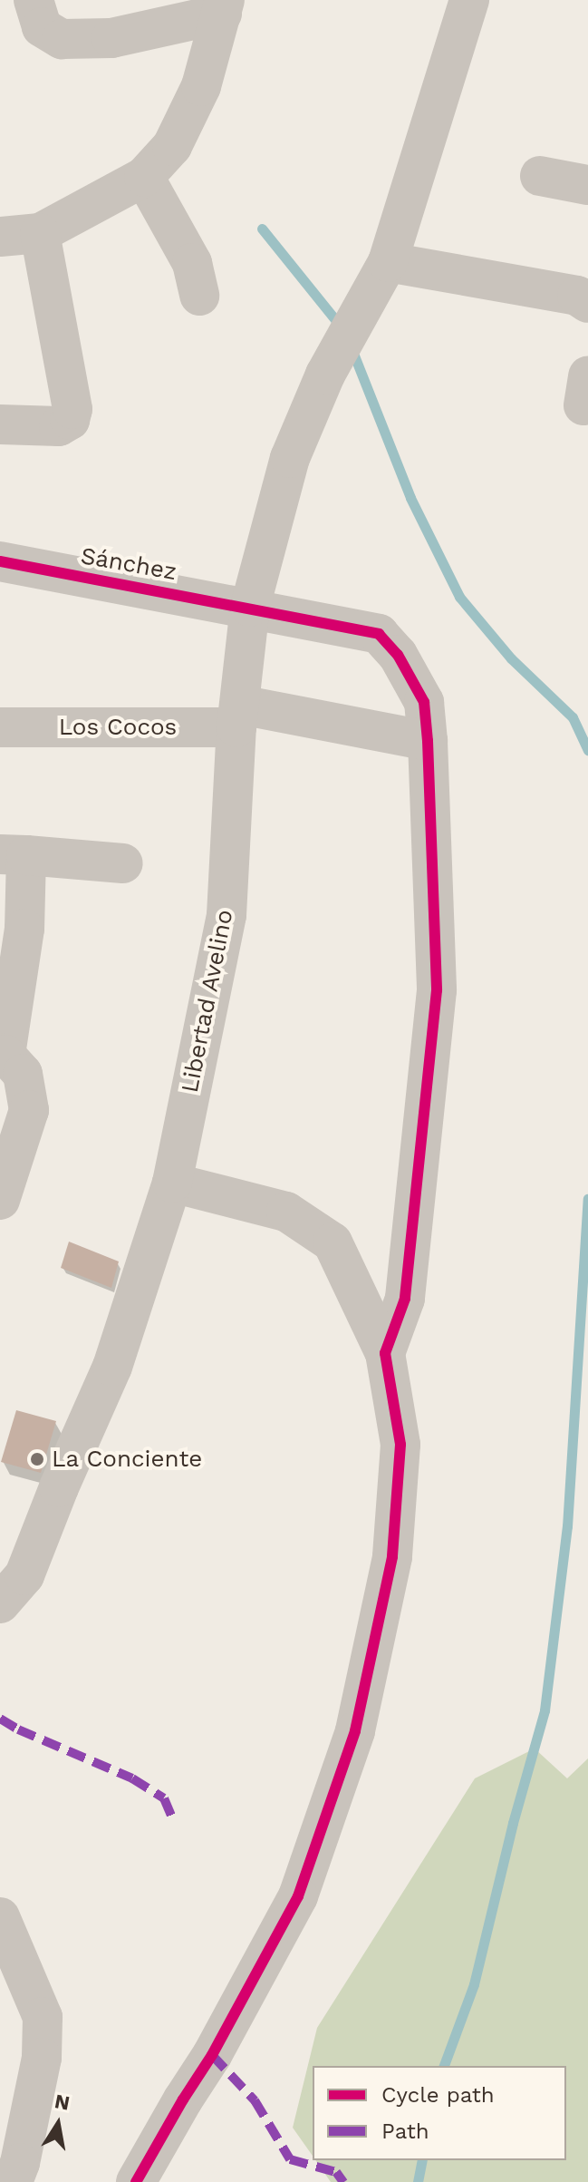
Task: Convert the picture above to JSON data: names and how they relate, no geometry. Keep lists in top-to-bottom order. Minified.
{"streets":{"street":["Sánchez","Los Cocos","Libertad Avelino"]},"crossings":[["Sánchez","Los Cocos"],["Sánchez","Libertad Avelino"],["Los Cocos","Libertad Avelino"]],"places":["La Conciente"],"legend":["Cycle path","Path"],"north":"top"}
